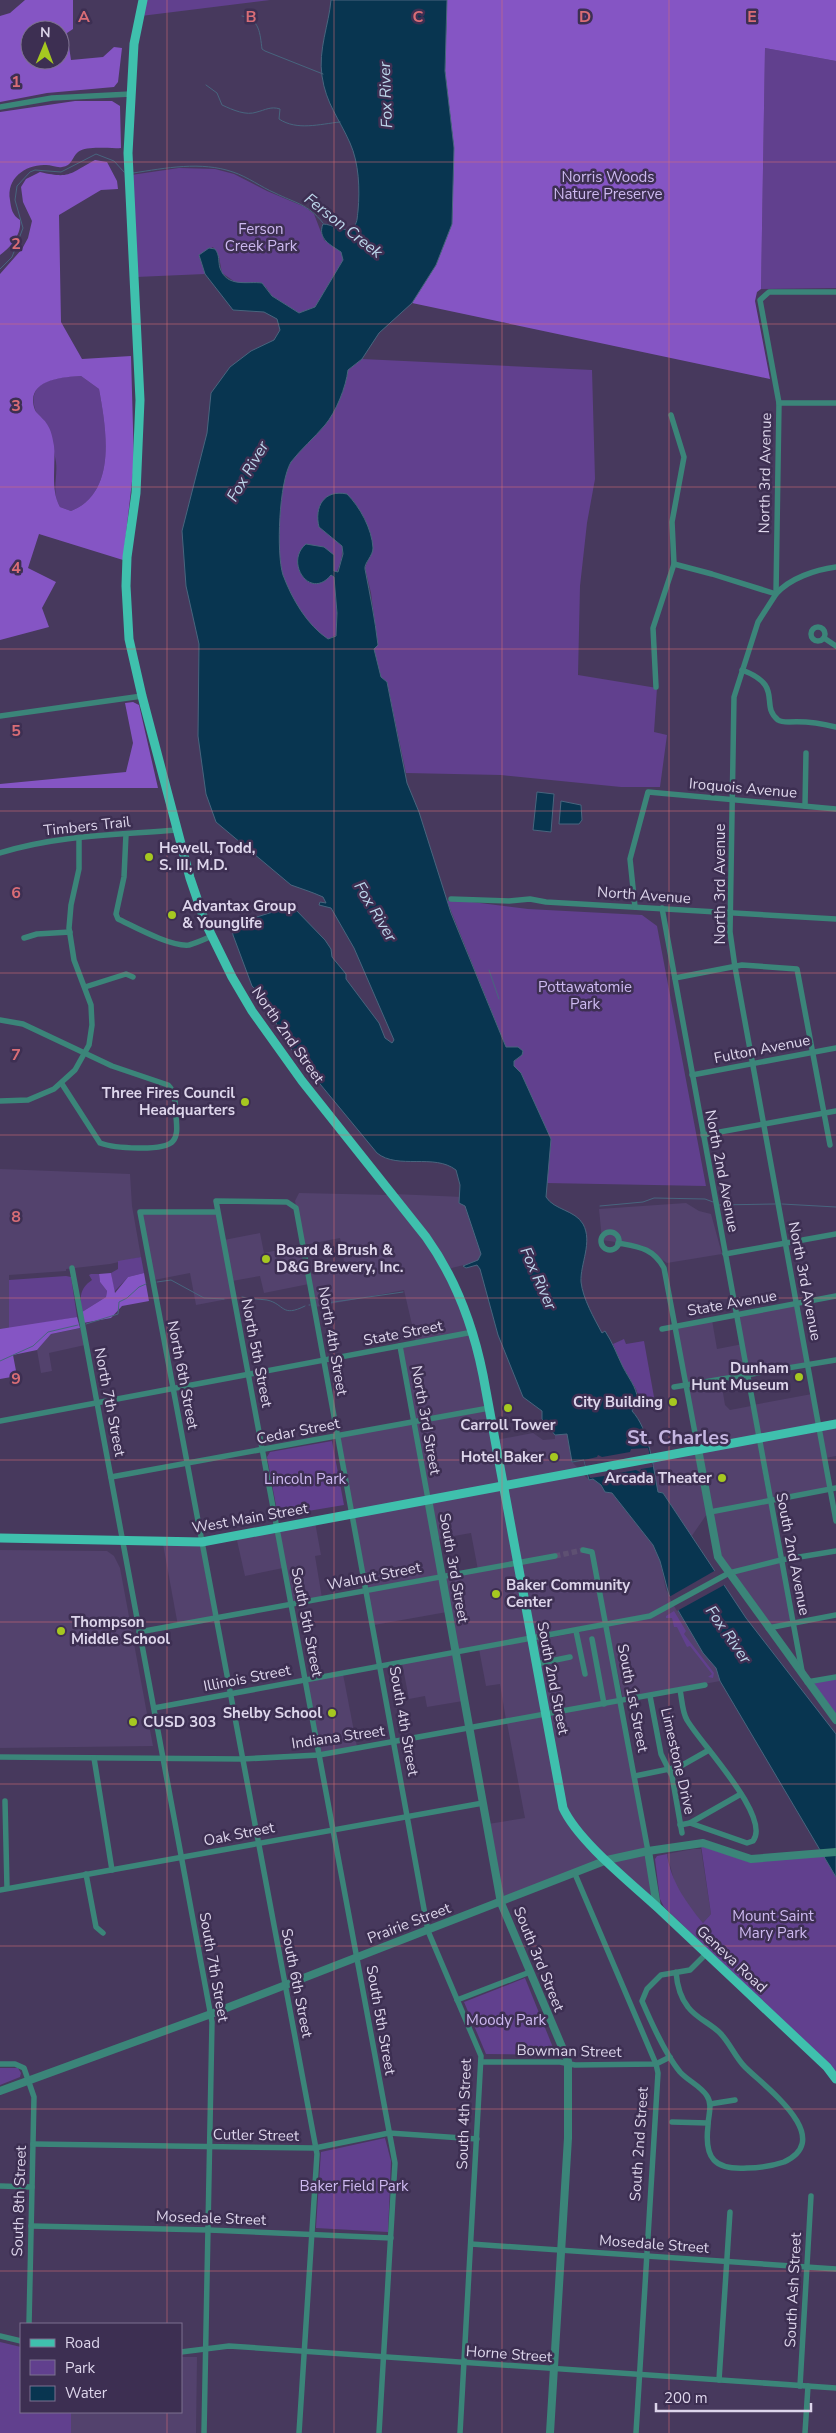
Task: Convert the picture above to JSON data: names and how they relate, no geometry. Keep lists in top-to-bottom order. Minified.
{"streets":{"main road":["North 2nd Street","West Main Street","South 2nd Street","Geneva Road"],"street":["North 3rd Avenue","Iroquois Avenue","Timbers Trail","North Avenue","Fulton Avenue","North 2nd Avenue","State Avenue","State Street","North 4th Street","North 5th Street","North 6th Street","North 7th Street","North 3rd Street","Cedar Street","South 2nd Avenue","South 3rd Street","Walnut Street","South 5th Street","Illinois Street","South 1st Street","South 4th Street","Indiana Street","Limestone Drive","Oak Street","Prairie Street","South 7th Street","South 6th Street","Bowman Street","Cutler Street","South 8th Street","Mosedale Street","South Ash Street","Horne Street"]},"crossings":[["North 3rd Avenue","Iroquois Avenue"],["North 3rd Avenue","North Avenue"],["North 3rd Avenue","Fulton Avenue"],["North 3rd Avenue","State Avenue"],["North 3rd Avenue","West Main Street"],["Iroquois Avenue","North Avenue"],["Timbers Trail","North 2nd Street"],["North Avenue","North 2nd Avenue"],["North 2nd Street","State Street"],["North 2nd Street","Cedar Street"],["North 2nd Street","West Main Street"],["North 2nd Street","South 2nd Street"],["Fulton Avenue","North 2nd Avenue"],["North 2nd Avenue","State Avenue"],["North 2nd Avenue","West Main Street"],["North 2nd Avenue","South 2nd Avenue"],["State Street","North 4th Street"],["State Street","North 5th Street"],["State Street","North 6th Street"],["State Street","North 7th Street"],["State Street","North 3rd Street"],["North 4th Street","North 5th Street"],["North 4th Street","North 6th Street"],["North 4th Street","Cedar Street"],["North 4th Street","West Main Street"],["North 4th Street","South 4th Street"],["North 5th Street","North 6th Street"],["North 5th Street","Cedar Street"],["North 5th Street","West Main Street"],["North 5th Street","South 5th Street"],["North 6th Street","Cedar Street"],["North 6th Street","West Main Street"],["North 6th Street","South 6th Street"],["North 7th Street","Cedar Street"],["North 7th Street","West Main Street"],["North 7th Street","South 7th Street"],["North 3rd Street","Cedar Street"],["North 3rd Street","West Main Street"],["North 3rd Street","South 3rd Street"],["West Main Street","South 2nd Avenue"],["West Main Street","South 3rd Street"],["West Main Street","South 5th Street"],["West Main Street","South 2nd Street"],["West Main Street","South 4th Street"],["West Main Street","South 7th Street"],["West Main Street","South 6th Street"],["South 2nd Avenue","Illinois Street"],["South 3rd Street","Walnut Street"],["South 3rd Street","Illinois Street"],["South 3rd Street","Indiana Street"],["South 3rd Street","Oak Street"],["South 3rd Street","Prairie Street"],["South 3rd Street","Bowman Street"],["South 3rd Street","Mosedale Street"],["South 3rd Street","Horne Street"],["Walnut Street","South 5th Street"],["Walnut Street","South 2nd Street"],["Walnut Street","South 4th Street"],["Walnut Street","South 7th Street"],["Walnut Street","South 6th Street"],["South 5th Street","Illinois Street"],["South 5th Street","Indiana Street"],["South 5th Street","Oak Street"],["South 5th Street","Prairie Street"],["South 5th Street","Cutler Street"],["South 5th Street","Mosedale Street"],["South 5th Street","Horne Street"],["Illinois Street","South 2nd Street"],["Illinois Street","South 1st Street"],["Illinois Street","South 4th Street"],["Illinois Street","South 7th Street"],["Illinois Street","South 6th Street"],["South 2nd Street","Indiana Street"],["South 2nd Street","Prairie Street"],["South 2nd Street","Geneva Road"],["South 2nd Street","Bowman Street"],["South 2nd Street","Mosedale Street"],["South 2nd Street","Horne Street"],["South 1st Street","Indiana Street"],["South 1st Street","Prairie Street"],["South 4th Street","Indiana Street"],["South 4th Street","Oak Street"],["South 4th Street","Prairie Street"],["South 4th Street","Bowman Street"],["South 4th Street","Cutler Street"],["South 4th Street","Mosedale Street"],["South 4th Street","Horne Street"],["Indiana Street","Limestone Drive"],["Indiana Street","South 7th Street"],["Indiana Street","South 6th Street"],["Oak Street","South 7th Street"],["Oak Street","South 6th Street"],["Prairie Street","Geneva Road"],["Prairie Street","South 7th Street"],["Prairie Street","South 6th Street"],["Prairie Street","South 8th Street"],["South 7th Street","Cutler Street"],["South 7th Street","Mosedale Street"],["South 7th Street","Horne Street"],["South 6th Street","Cutler Street"],["South 6th Street","Mosedale Street"],["South 6th Street","Horne Street"],["Cutler Street","South 8th Street"],["South 8th Street","Mosedale Street"],["Mosedale Street","South Ash Street"],["South Ash Street","Horne Street"]],"districts":["St. Charles"],"water":["Fox River","Ferson Creek"],"parks":["Norris Woods Nature Preserve","Ferson Creek Park","Pottawatomie Park","Lincoln Park","Mount Saint Mary Park","Moody Park","Baker Field Park"],"places":["Hewell, Todd, S. III, M.D.","Advantax Group & Younglife","Three Fires Council Headquarters","Board & Brush & D&G Brewery, Inc.","Dunham Hunt Museum","City Building","Carroll Tower","Hotel Baker","Arcada Theater","Baker Community Center","Thompson Middle School","Shelby School","CUSD 303"],"legend":["Road","Park","Water"],"scale_bar":"200 m","north":"top","grid":{"columns":["A","B","C","D","E"],"rows":["1","2","3","4","5","6","7","8","9"]}}
